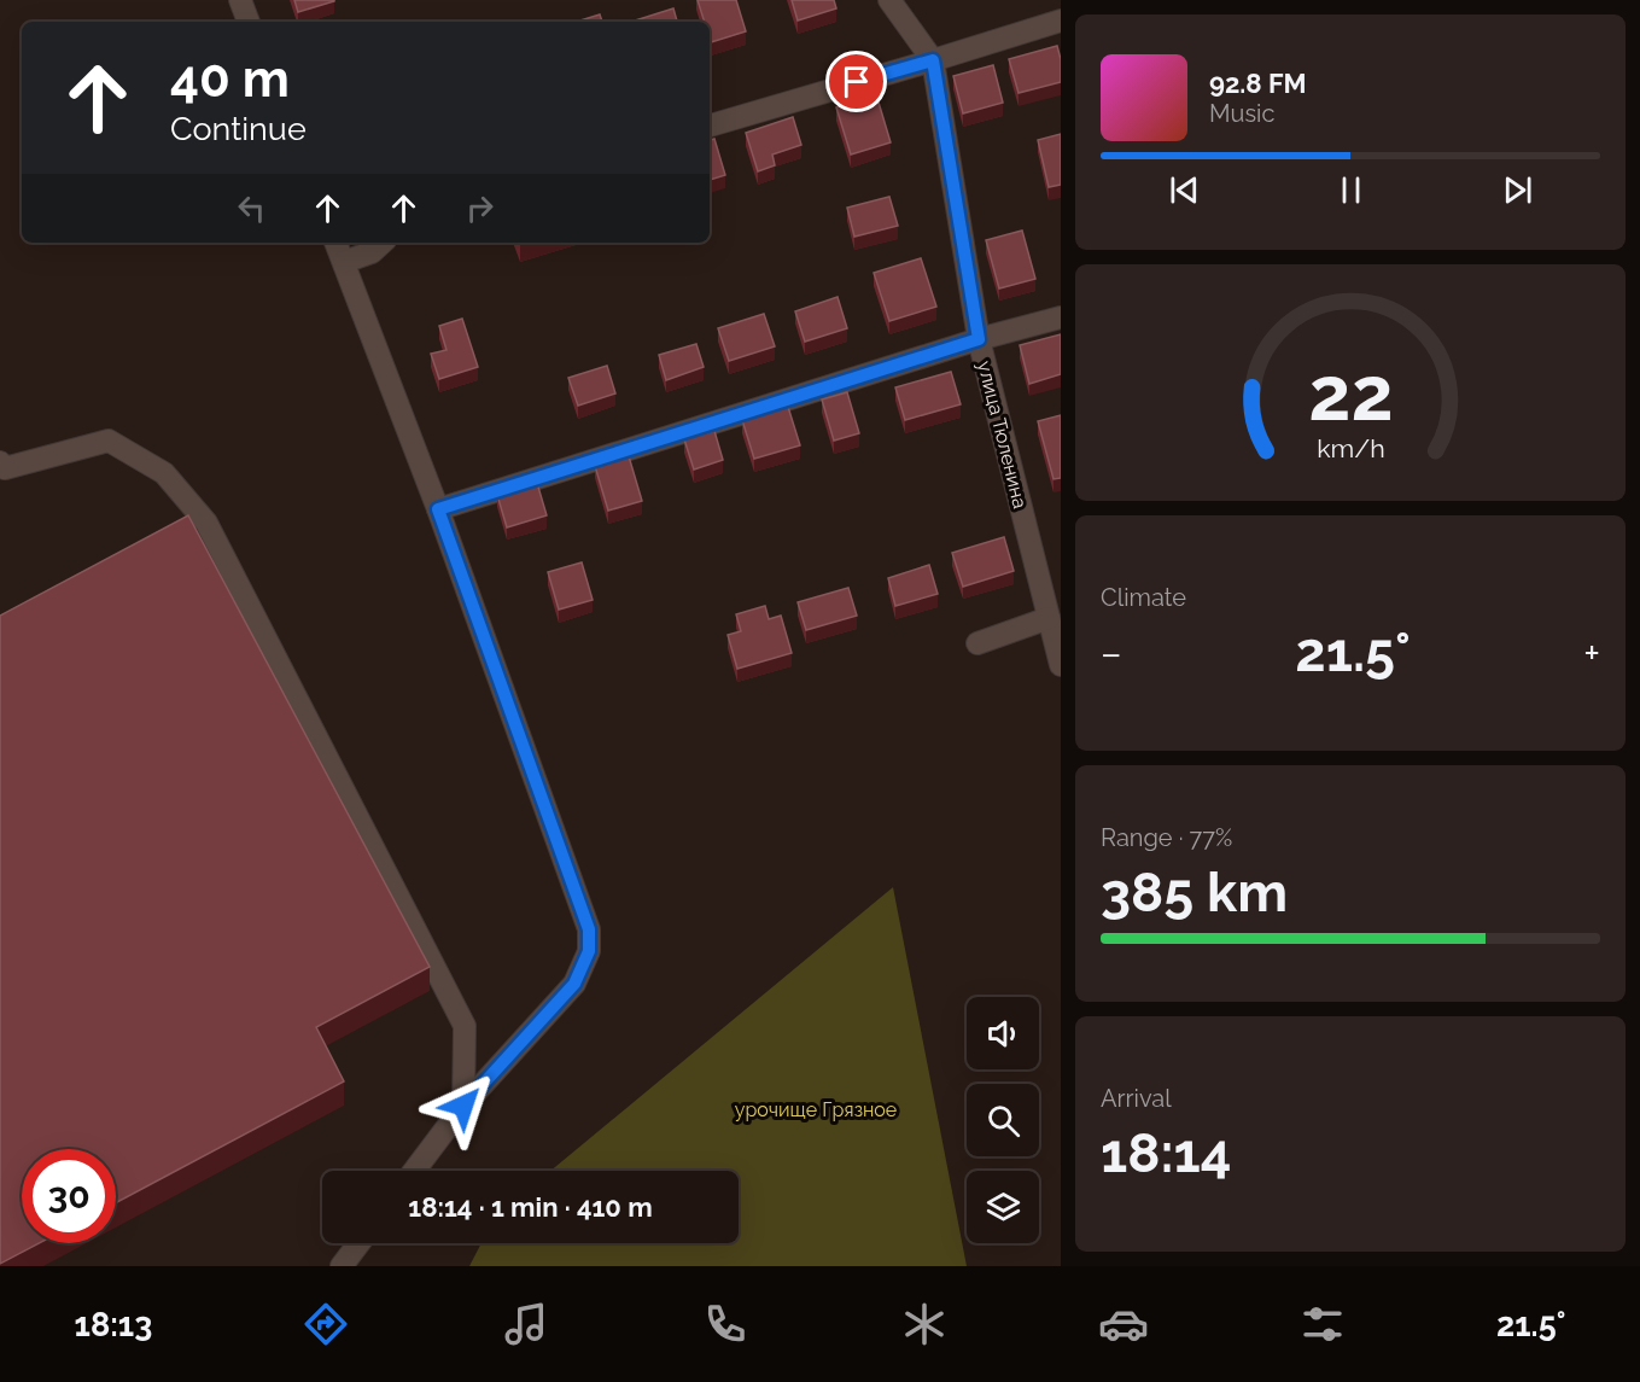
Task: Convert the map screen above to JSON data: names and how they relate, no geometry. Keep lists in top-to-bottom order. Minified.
{"streets":{"street":["улица Тюленина"]},"parks":["урочище Грязное"],"page":{"turn":["40 m","Continue"],"song":["92.8 FM","Music"],"tile":["Climate",["Range · 77%","385 km"],["Arrival","18:14"]],"heat":["−","21.5°","+"],"limit":"30","trip":"18:14 · 1 min · 410 m","tabs":["18:13","21.5°"],"gauge":["22","km/h"]}}
